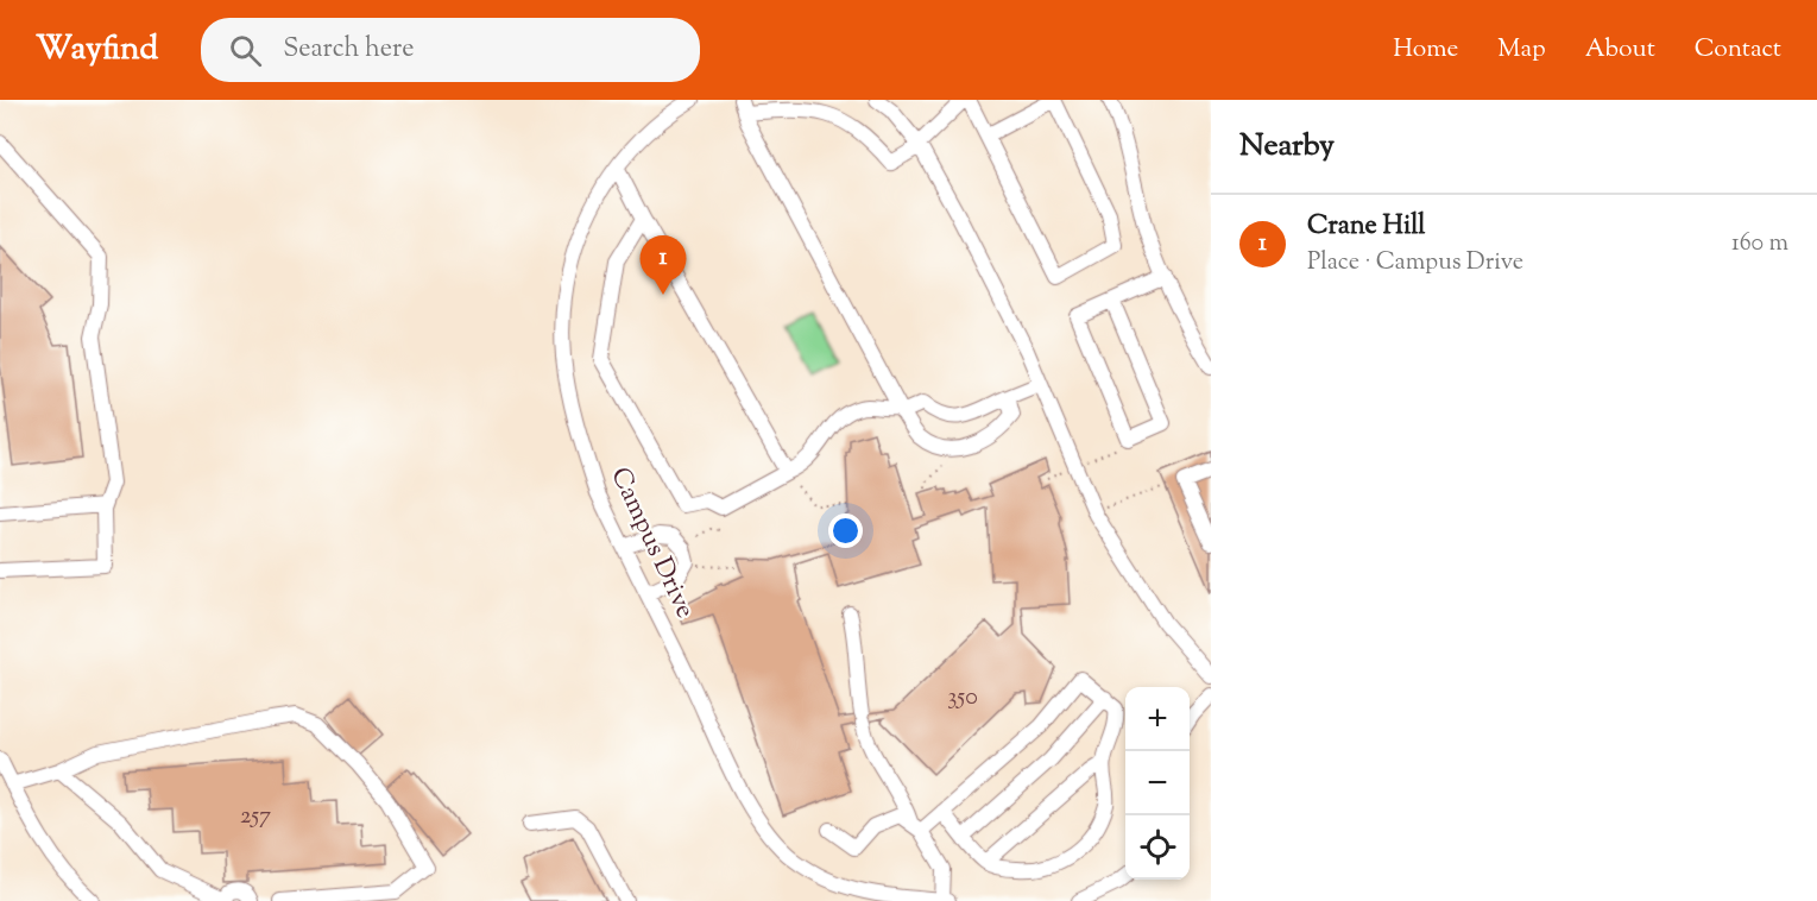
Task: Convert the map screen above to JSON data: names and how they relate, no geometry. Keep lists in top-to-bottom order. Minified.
{"streets":{"street":["Campus Drive"]},"house_numbers":["350","257"],"page":{"header":"Wayfind","search":"Search here","nav":["Home","Map","About","Contact"],"heading":"Nearby","list":[{"mark":"1","name":"Crane Hill","note":"Place · Campus Drive","value":"160 m"}],"pins":"1","map_buttons":["+","−"]}}
